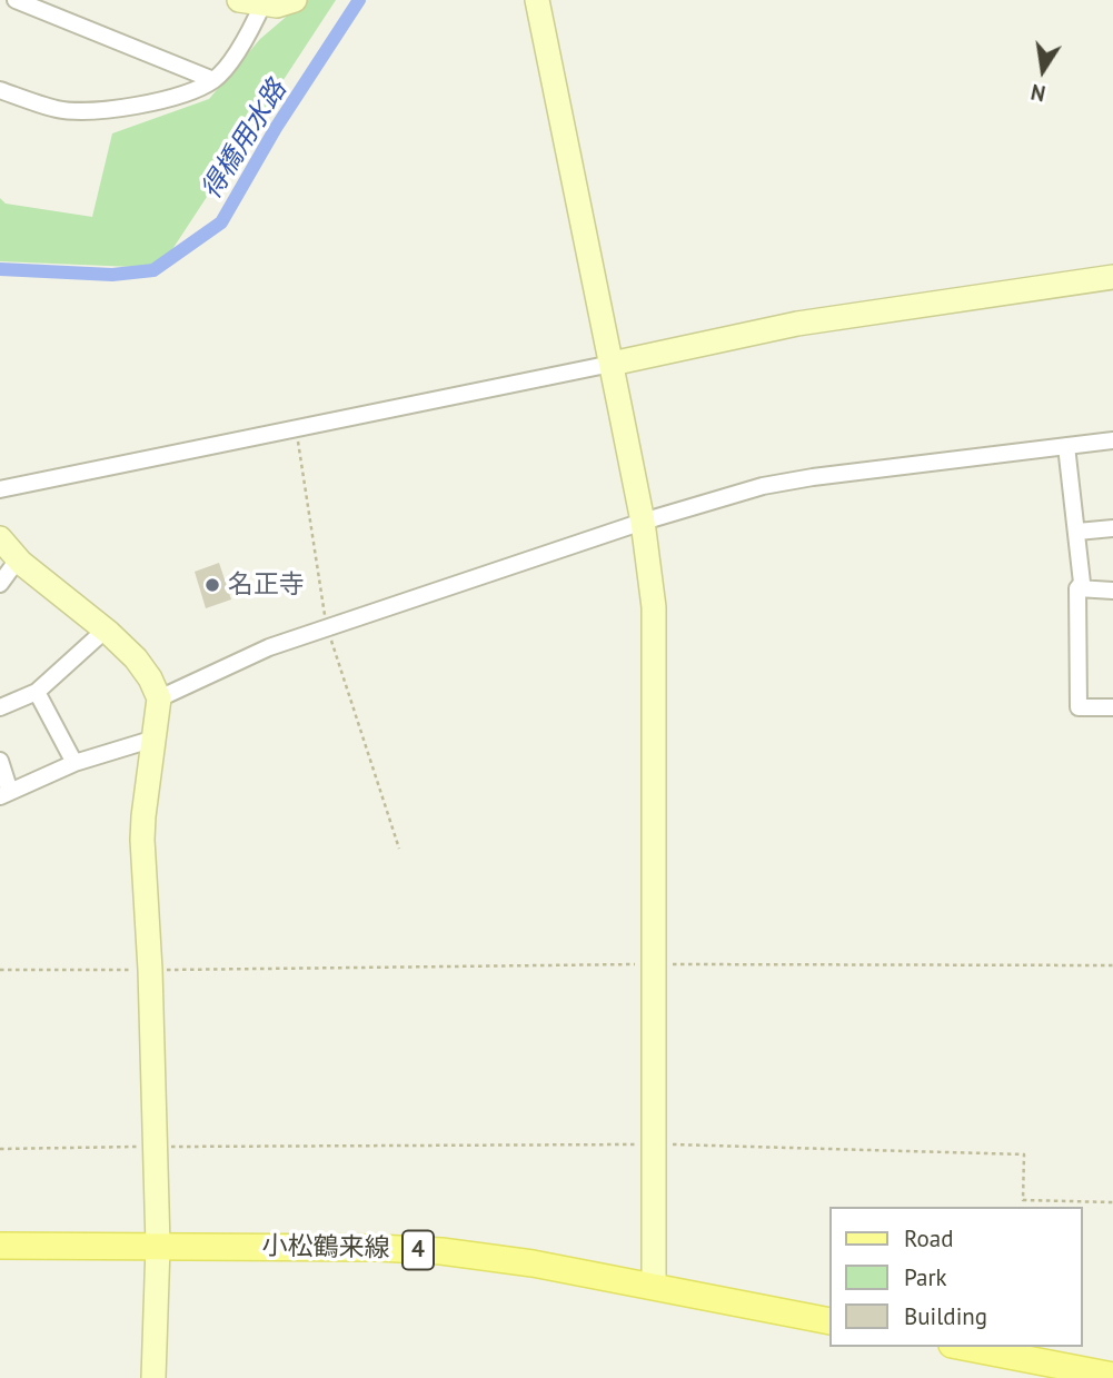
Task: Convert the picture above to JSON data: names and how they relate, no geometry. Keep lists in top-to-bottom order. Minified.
{"streets":{"main road":["小松鶴来線","4"]},"water":["得橋用水路"],"places":["名正寺"],"legend":["Road","Park","Building"],"north":"bottom"}
